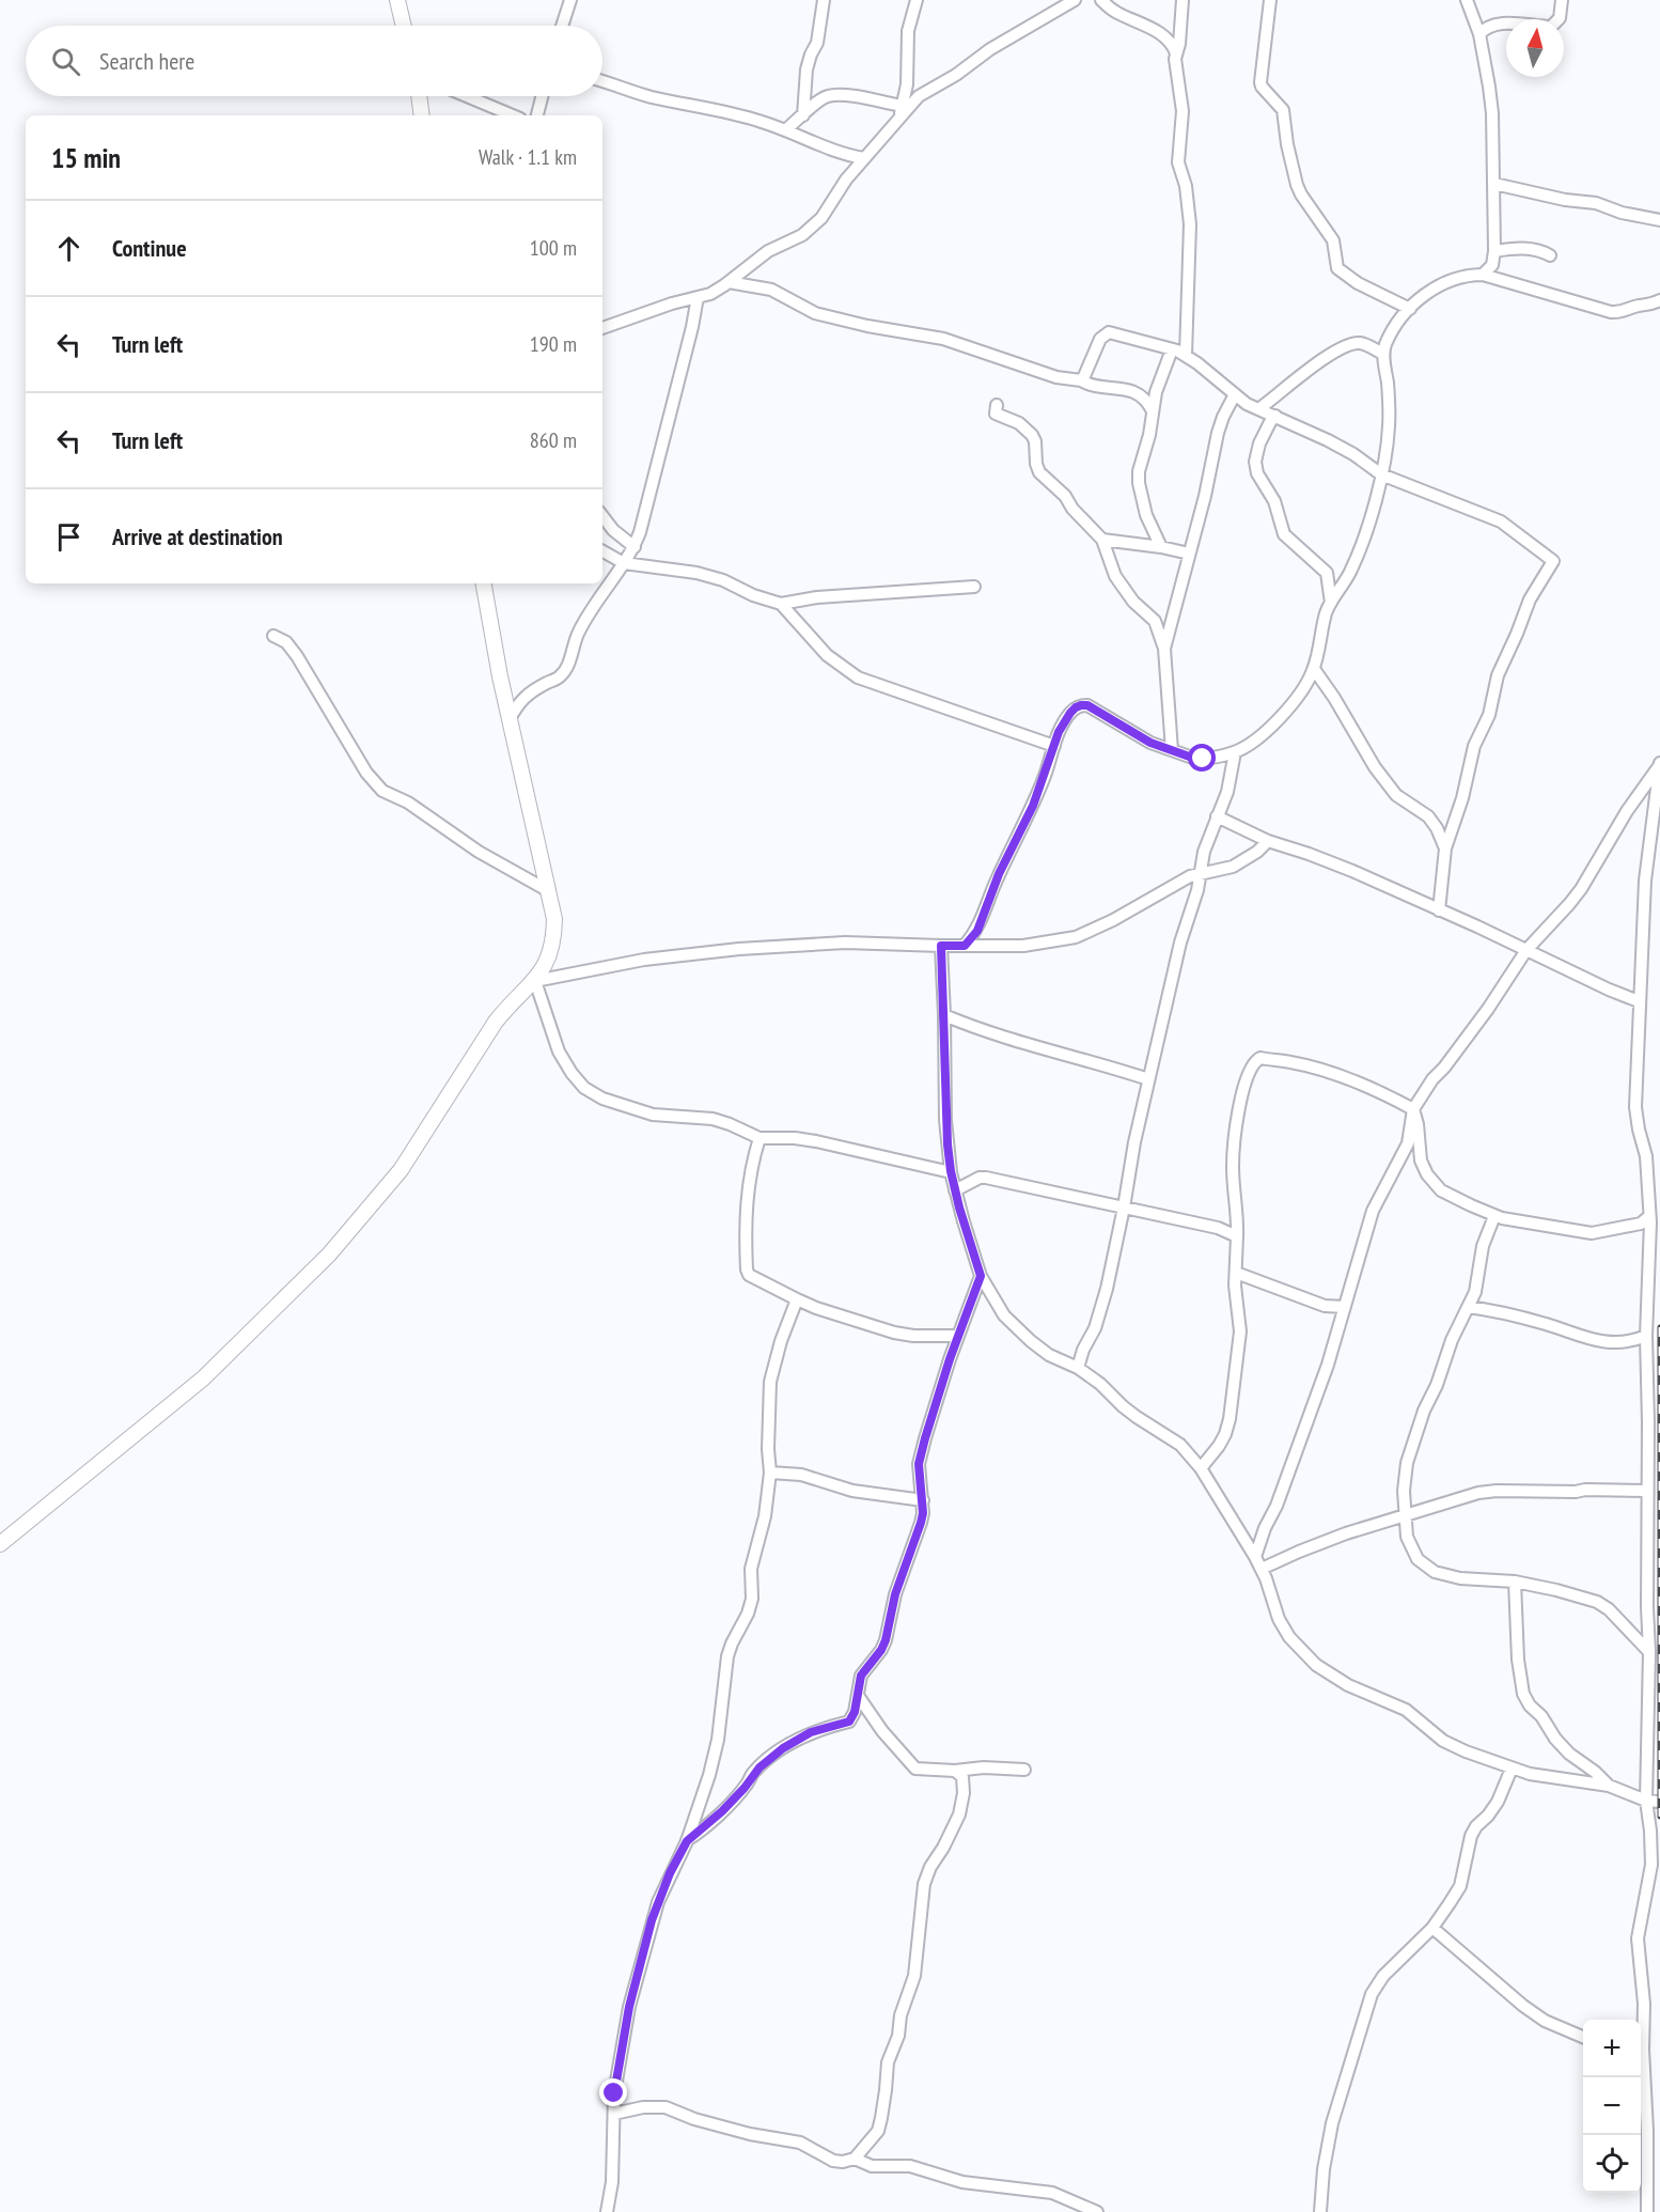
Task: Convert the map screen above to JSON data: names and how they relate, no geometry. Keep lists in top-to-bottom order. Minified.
{"north":"top","page":{"search":"Search here","heading":["15 min","Walk · 1.1 km"],"list":[["Continue","100 m"],["Turn left","190 m"],["Turn left","860 m"],"Arrive at destination"],"map_buttons":["+","−"]}}
